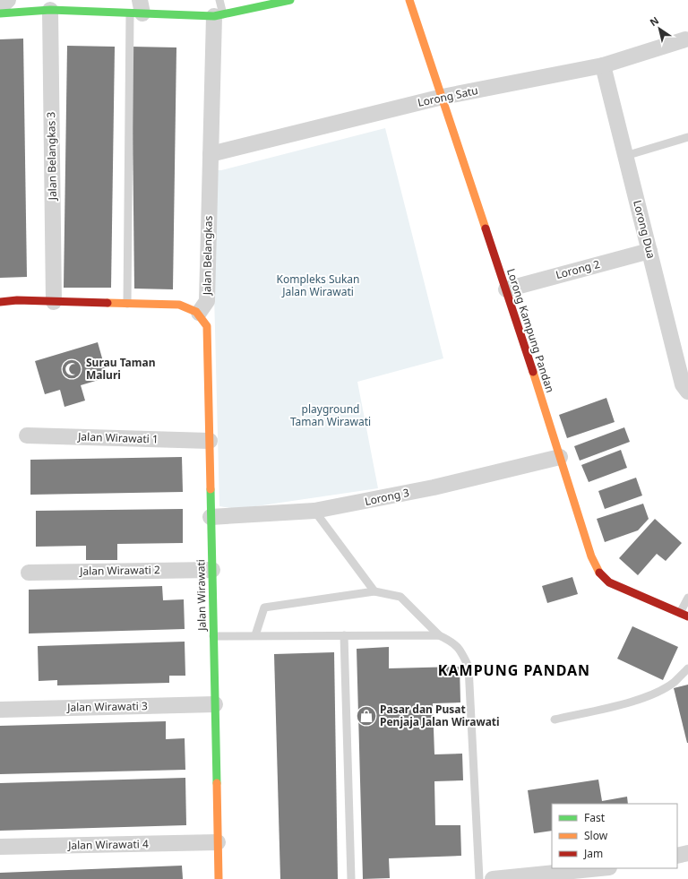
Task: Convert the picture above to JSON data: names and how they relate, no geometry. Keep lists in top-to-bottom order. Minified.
{"streets":{"street":["Lorong Satu","Jalan Belangkas 3","Lorong Dua","Jalan Belangkas","Lorong 2","Lorong Kampung Pandan","Jalan Wirawati 1","Lorong 3","Jalan Wirawati 2","Jalan Wirawati","Jalan Wirawati 3","Jalan Wirawati 4"]},"crossings":[["Lorong Satu","Lorong Dua"],["Lorong Satu","Jalan Belangkas"],["Lorong Satu","Lorong Kampung Pandan"],["Jalan Belangkas 3","Jalan Belangkas"],["Lorong Dua","Lorong 2"],["Jalan Belangkas","Jalan Wirawati"],["Lorong 2","Lorong Kampung Pandan"],["Lorong Kampung Pandan","Lorong 3"],["Jalan Wirawati 1","Jalan Wirawati"],["Lorong 3","Jalan Wirawati"],["Jalan Wirawati 2","Jalan Wirawati"],["Jalan Wirawati","Jalan Wirawati 3"],["Jalan Wirawati","Jalan Wirawati 4"]],"districts":["KAMPUNG PANDAN"],"parks":["Kompleks Sukan Jalan Wirawati","playground Taman Wirawati"],"places":{"mosque":["Surau Taman Maluri"],"shop":["Pasar dan Pusat Penjaja Jalan Wirawati"]},"legend":["Fast","Slow","Jam"],"north":"top left"}
